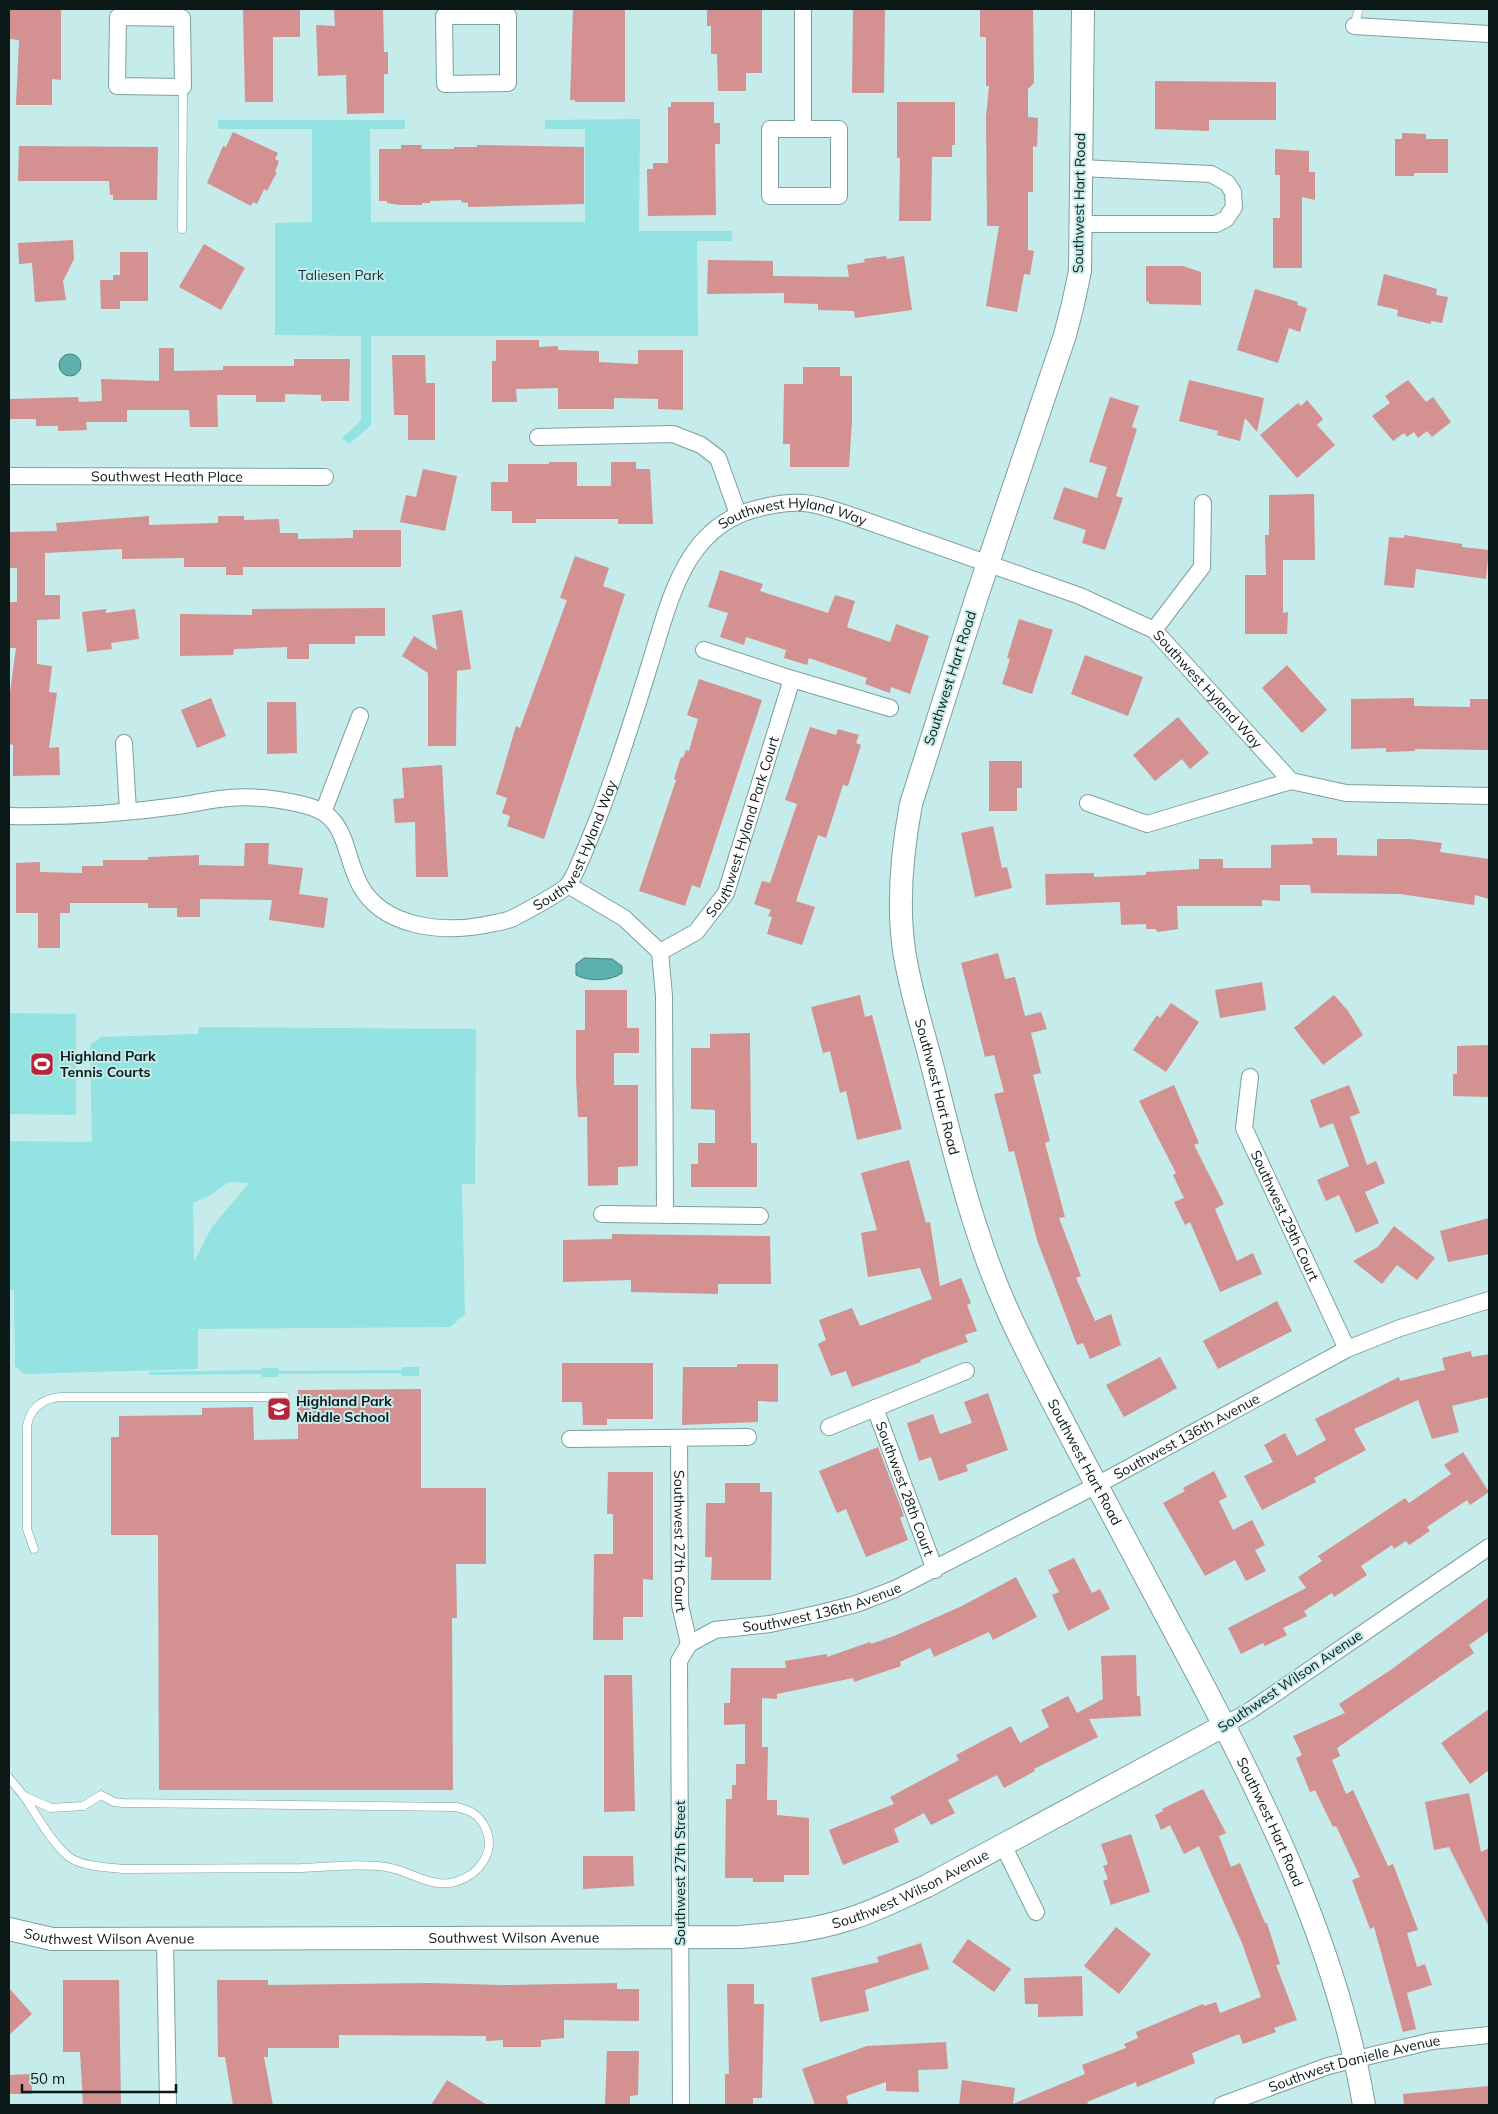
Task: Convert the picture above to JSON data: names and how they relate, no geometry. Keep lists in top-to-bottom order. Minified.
{"streets":{"street":["Southwest Hart Road","Southwest Heath Place","Southwest Hyland Way","Southwest Hyland Park Court","Southwest 29th Court","Southwest 136th Avenue","Southwest 28th Court","Southwest 27th Court","Southwest Wilson Avenue","Southwest 27th Street","Southwest Danielle Avenue"]},"crossings":[["Southwest Hart Road","Southwest Hyland Way"],["Southwest Hart Road","Southwest 136th Avenue"],["Southwest Hart Road","Southwest Wilson Avenue"],["Southwest Hart Road","Southwest Danielle Avenue"],["Southwest 29th Court","Southwest 136th Avenue"],["Southwest 136th Avenue","Southwest 28th Court"],["Southwest 136th Avenue","Southwest 27th Court"],["Southwest 136th Avenue","Southwest 27th Street"],["Southwest 27th Court","Southwest 27th Street"],["Southwest Wilson Avenue","Southwest 27th Street"]],"parks":["Taliesen Park"],"places":{"sports":["Highland Park Tennis Courts"],"school or university":["Highland Park Middle School"]},"scale_bar":"50 m"}
